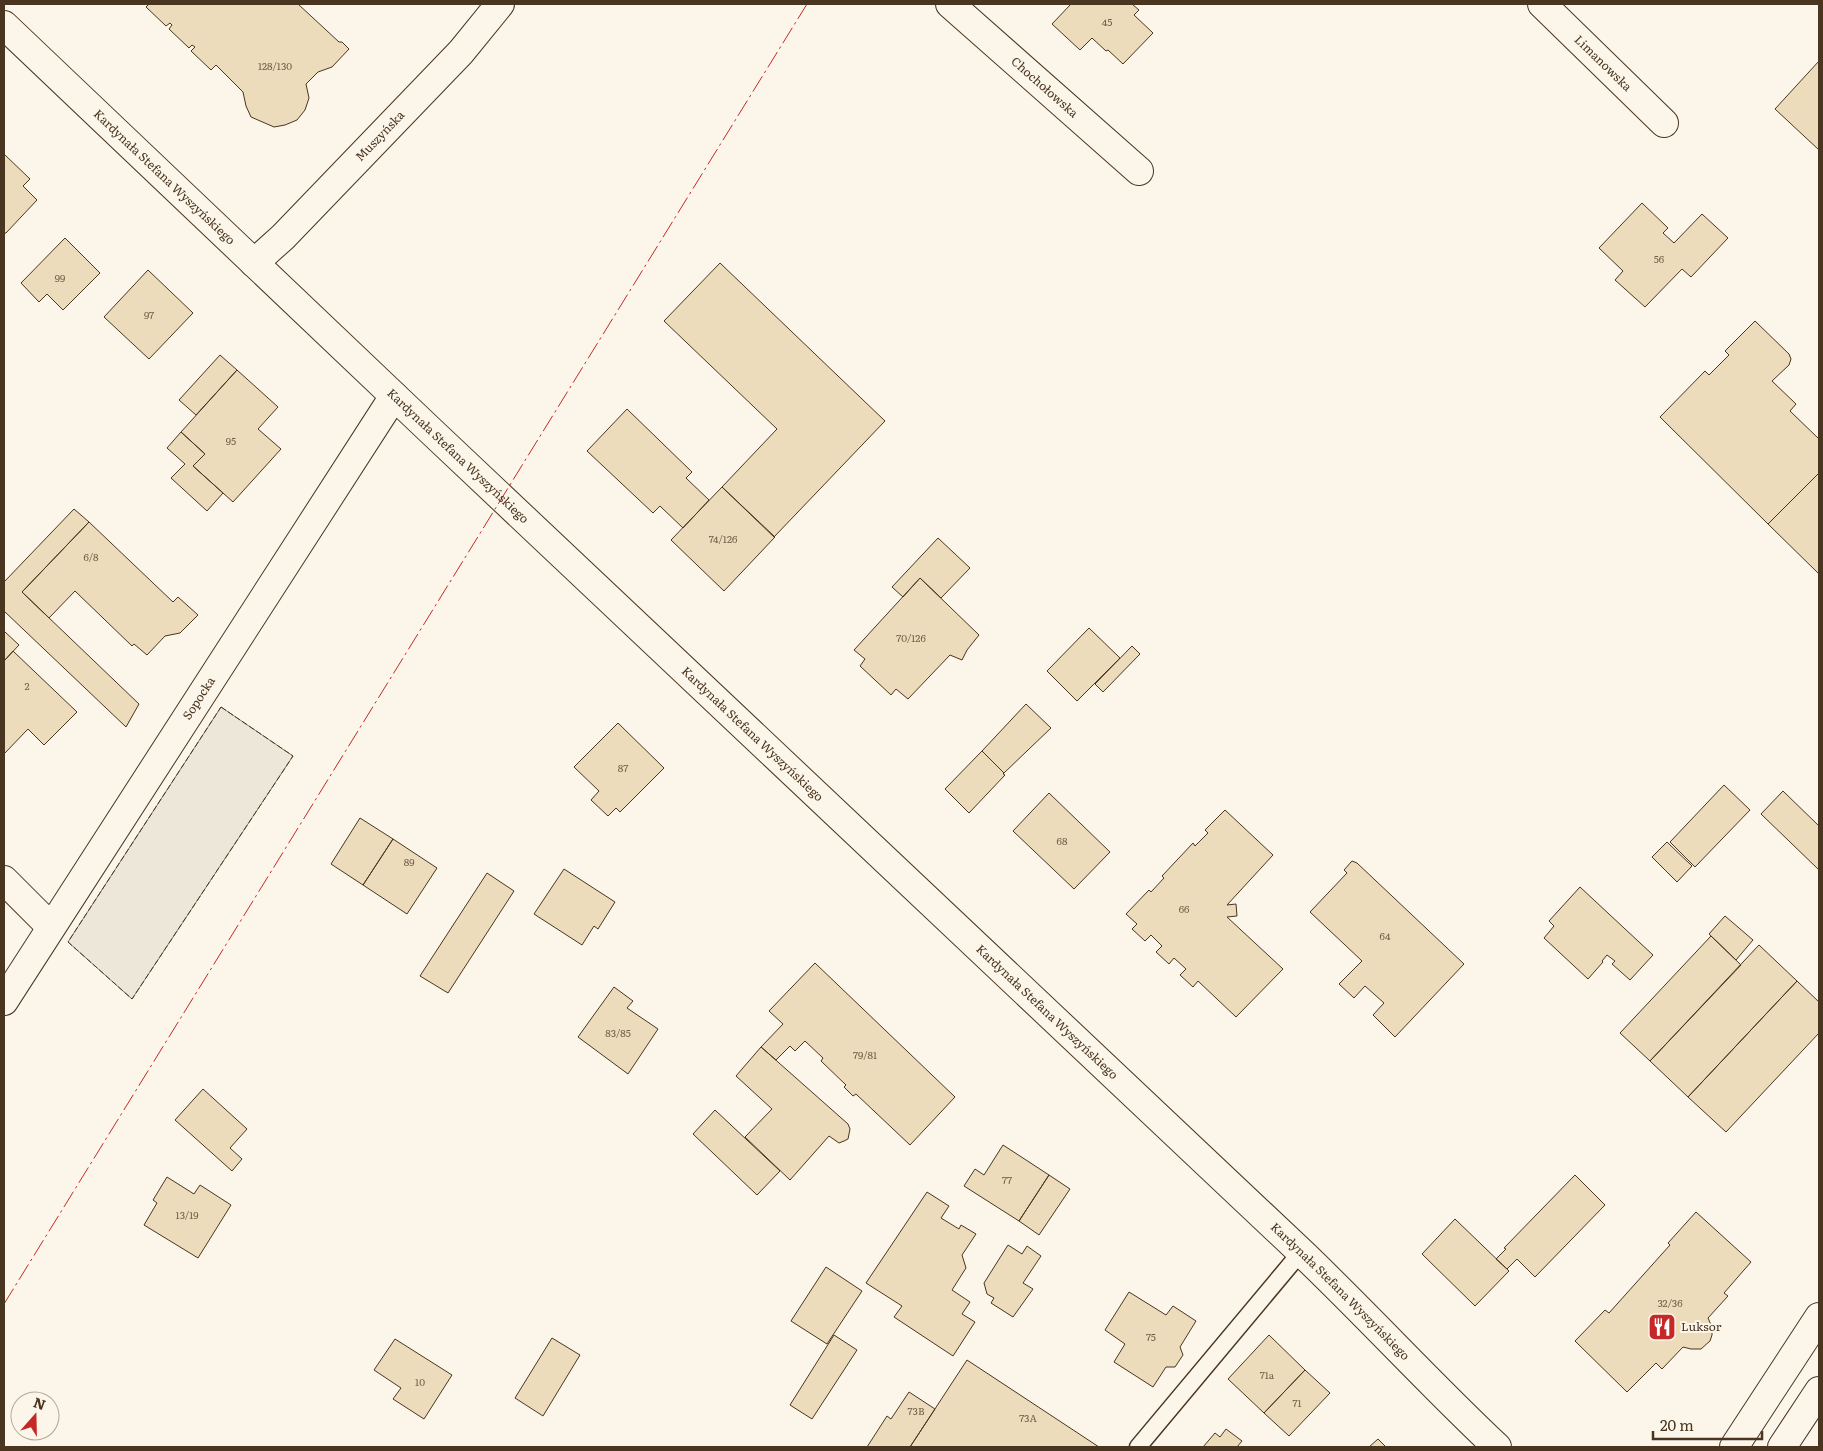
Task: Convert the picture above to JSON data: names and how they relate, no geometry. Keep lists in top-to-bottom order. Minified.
{"streets":{"street":["Limanowska","Chochołowska","Muszyńska","Kardynała Stefana Wyszyńskiego","Sopocka"]},"crossings":[["Muszyńska","Kardynała Stefana Wyszyńskiego"],["Kardynała Stefana Wyszyńskiego","Sopocka"]],"places":{"restaurant":["Luksor"]},"house_numbers":["45","128/130","56","99","97","95","74/126","6/8","70/126","2","87","68","89","66","64","83/85","79/81","77","13/19","32/36","75","71a","10","71","73B","73A"],"scale_bar":"20 m","north":"top"}
